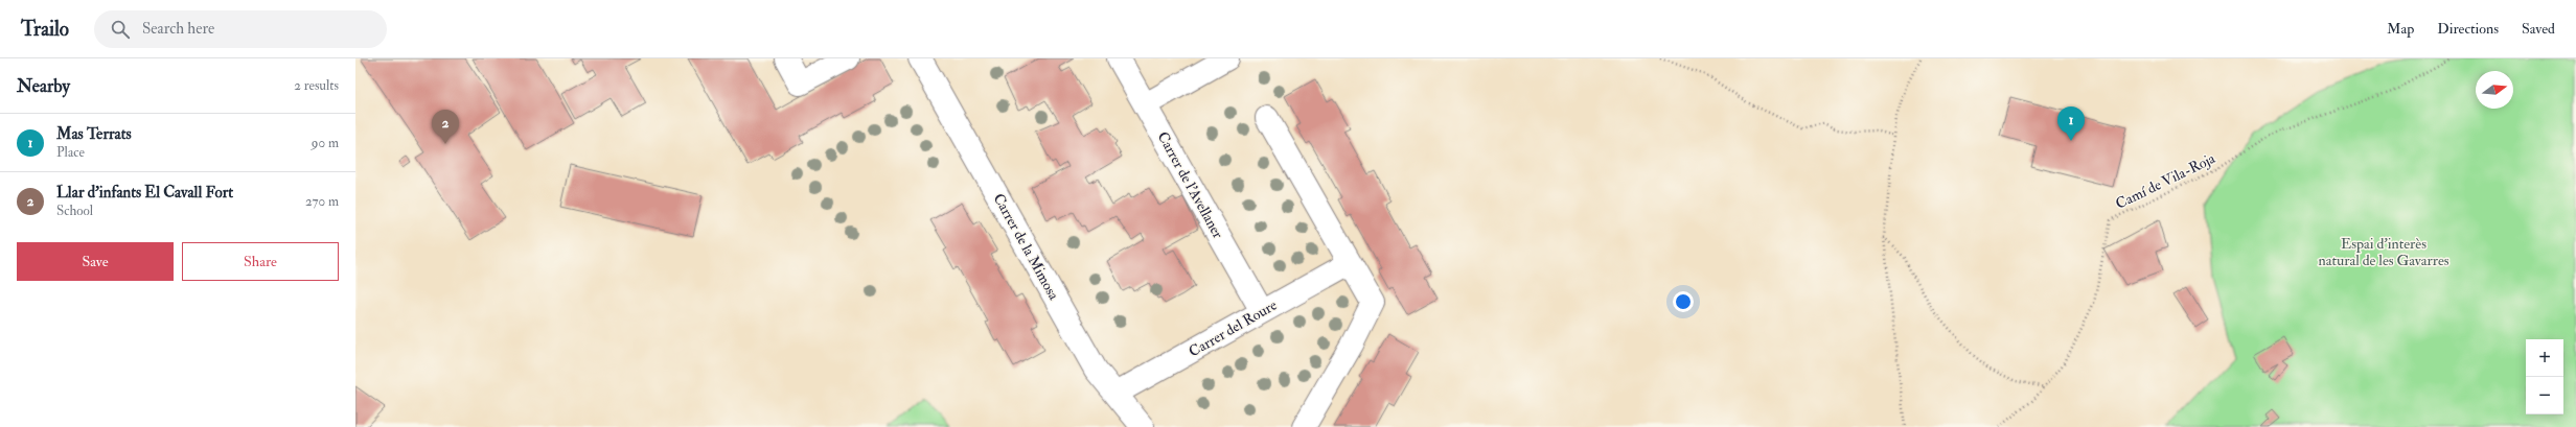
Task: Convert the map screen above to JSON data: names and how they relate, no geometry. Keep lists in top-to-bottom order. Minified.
{"streets":{"street":["Carrer de l'Avellaner","Carrer de la Mimosa","Carrer del Roure"],"path":["Camí de Vila-Roja"]},"crossings":[["Carrer de l'Avellaner","Carrer del Roure"],["Carrer de la Mimosa","Carrer del Roure"]],"parks":["Espai d'interès natural de les Gavarres"],"north":"right","page":{"header":"Trailo","search":"Search here","nav":["Map","Directions","Saved"],"heading":["Nearby","2 results"],"pins":["1","2"],"list":[{"mark":"1","name":"Mas Terrats","note":"Place","value":"90 m"},{"mark":"2","name":"Llar d'infants El Cavall Fort","note":"School","value":"270 m"}],"buttons":["Save","Share"],"map_buttons":["+","−"]}}
